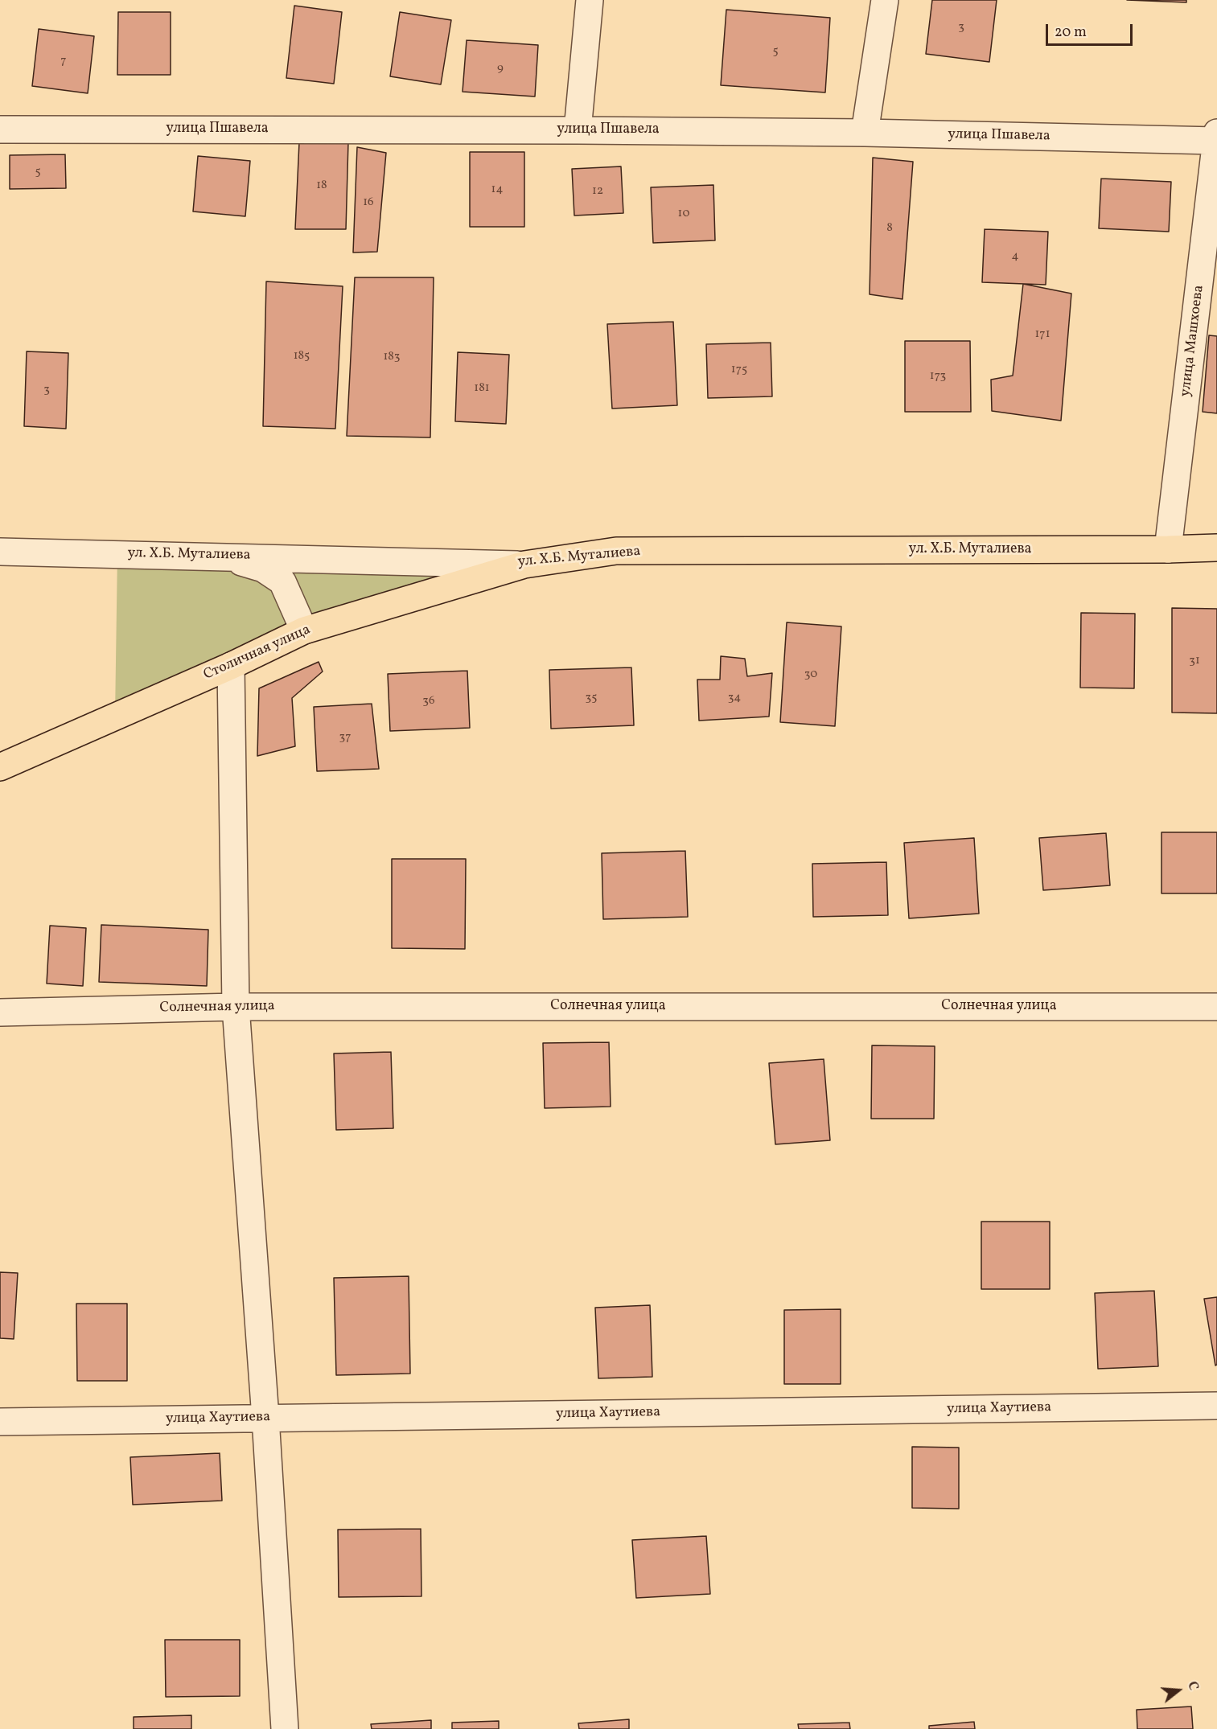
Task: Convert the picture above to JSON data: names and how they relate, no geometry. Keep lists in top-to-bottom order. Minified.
{"streets":{"main road":["ул. Х.Б. Муталиева","Столичная улица"],"street":["улица Пшавела","улица Машхоева","Солнечная улица","улица Хаутиева"]},"crossings":[["улица Пшавела","улица Машхоева"],["улица Машхоева","ул. Х.Б. Муталиева"],["ул. Х.Б. Муталиева","Столичная улица"]],"house_numbers":["3","5","7","9","5","18","14","12","16","10","8","4","171","185","183","175","173","181","3","31","30","35","34","36","37"],"scale_bar":"20 m","north":"right"}
